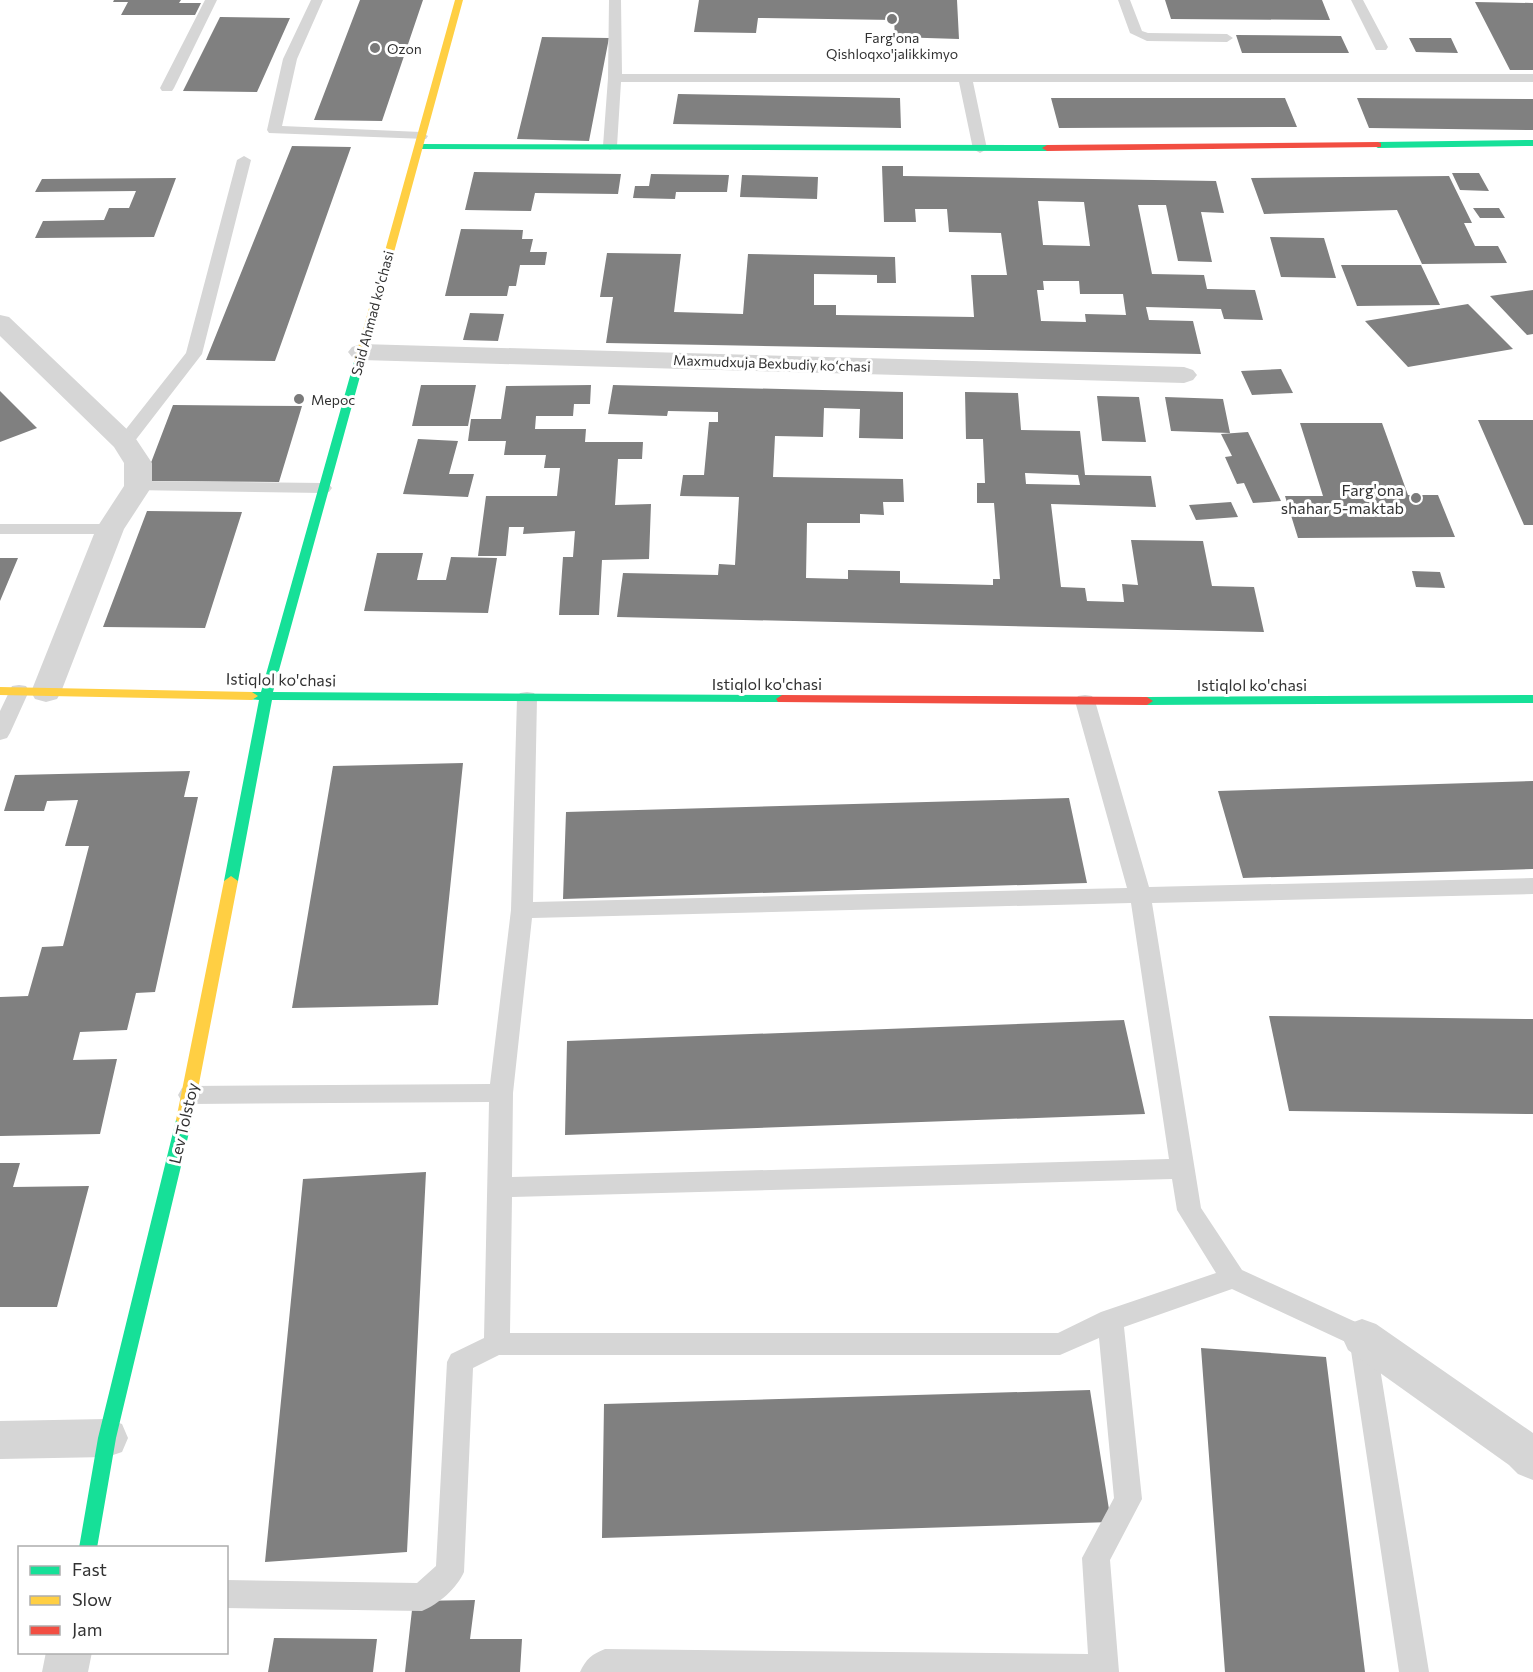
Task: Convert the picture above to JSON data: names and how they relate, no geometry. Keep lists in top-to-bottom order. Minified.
{"streets":{"street":["Said Ahmad ko'chasi","Maxmudxuja Bexbudiy koʻchasi","Istiqlol ko'chasi","Lev Tolstoy"]},"crossings":[["Said Ahmad ko'chasi","Maxmudxuja Bexbudiy koʻchasi"],["Said Ahmad ko'chasi","Istiqlol ko'chasi"],["Said Ahmad ko'chasi","Lev Tolstoy"],["Istiqlol ko'chasi","Lev Tolstoy"]],"places":["Farg'ona Qishloqxo'jalikkimyo","Ozon","Мерос","Farg'ona shahar 5-maktab"],"legend":["Fast","Slow","Jam"]}
